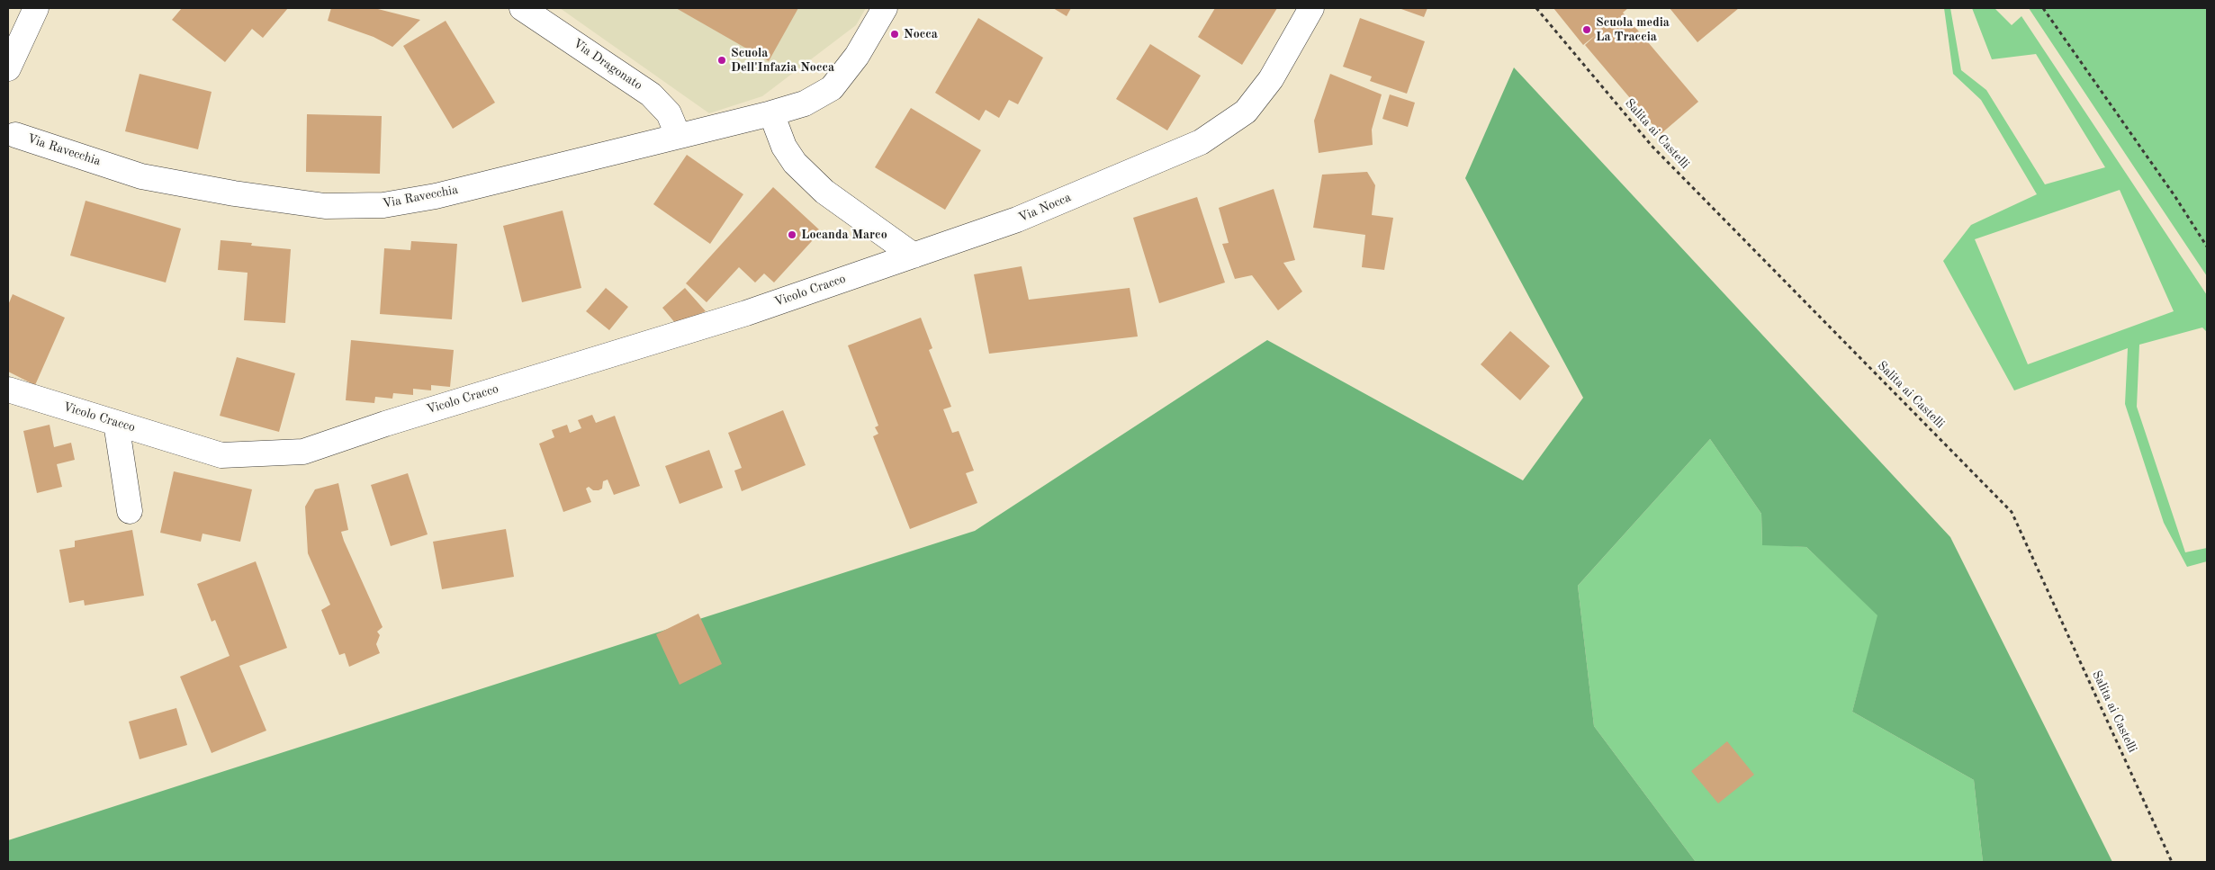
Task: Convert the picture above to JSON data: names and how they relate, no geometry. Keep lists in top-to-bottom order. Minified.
{"streets":{"street":["Via Dragonato","Via Ravecchia","Via Nocca","Vicolo Cracco"],"path":["Salita ai Castelli"]},"crossings":[["Via Dragonato","Via Ravecchia"],["Via Nocca","Vicolo Cracco"]],"places":["Scuola media La Traccia","Nocca","Scuola Dell'Infazia Nocca","Locanda Marco"]}
